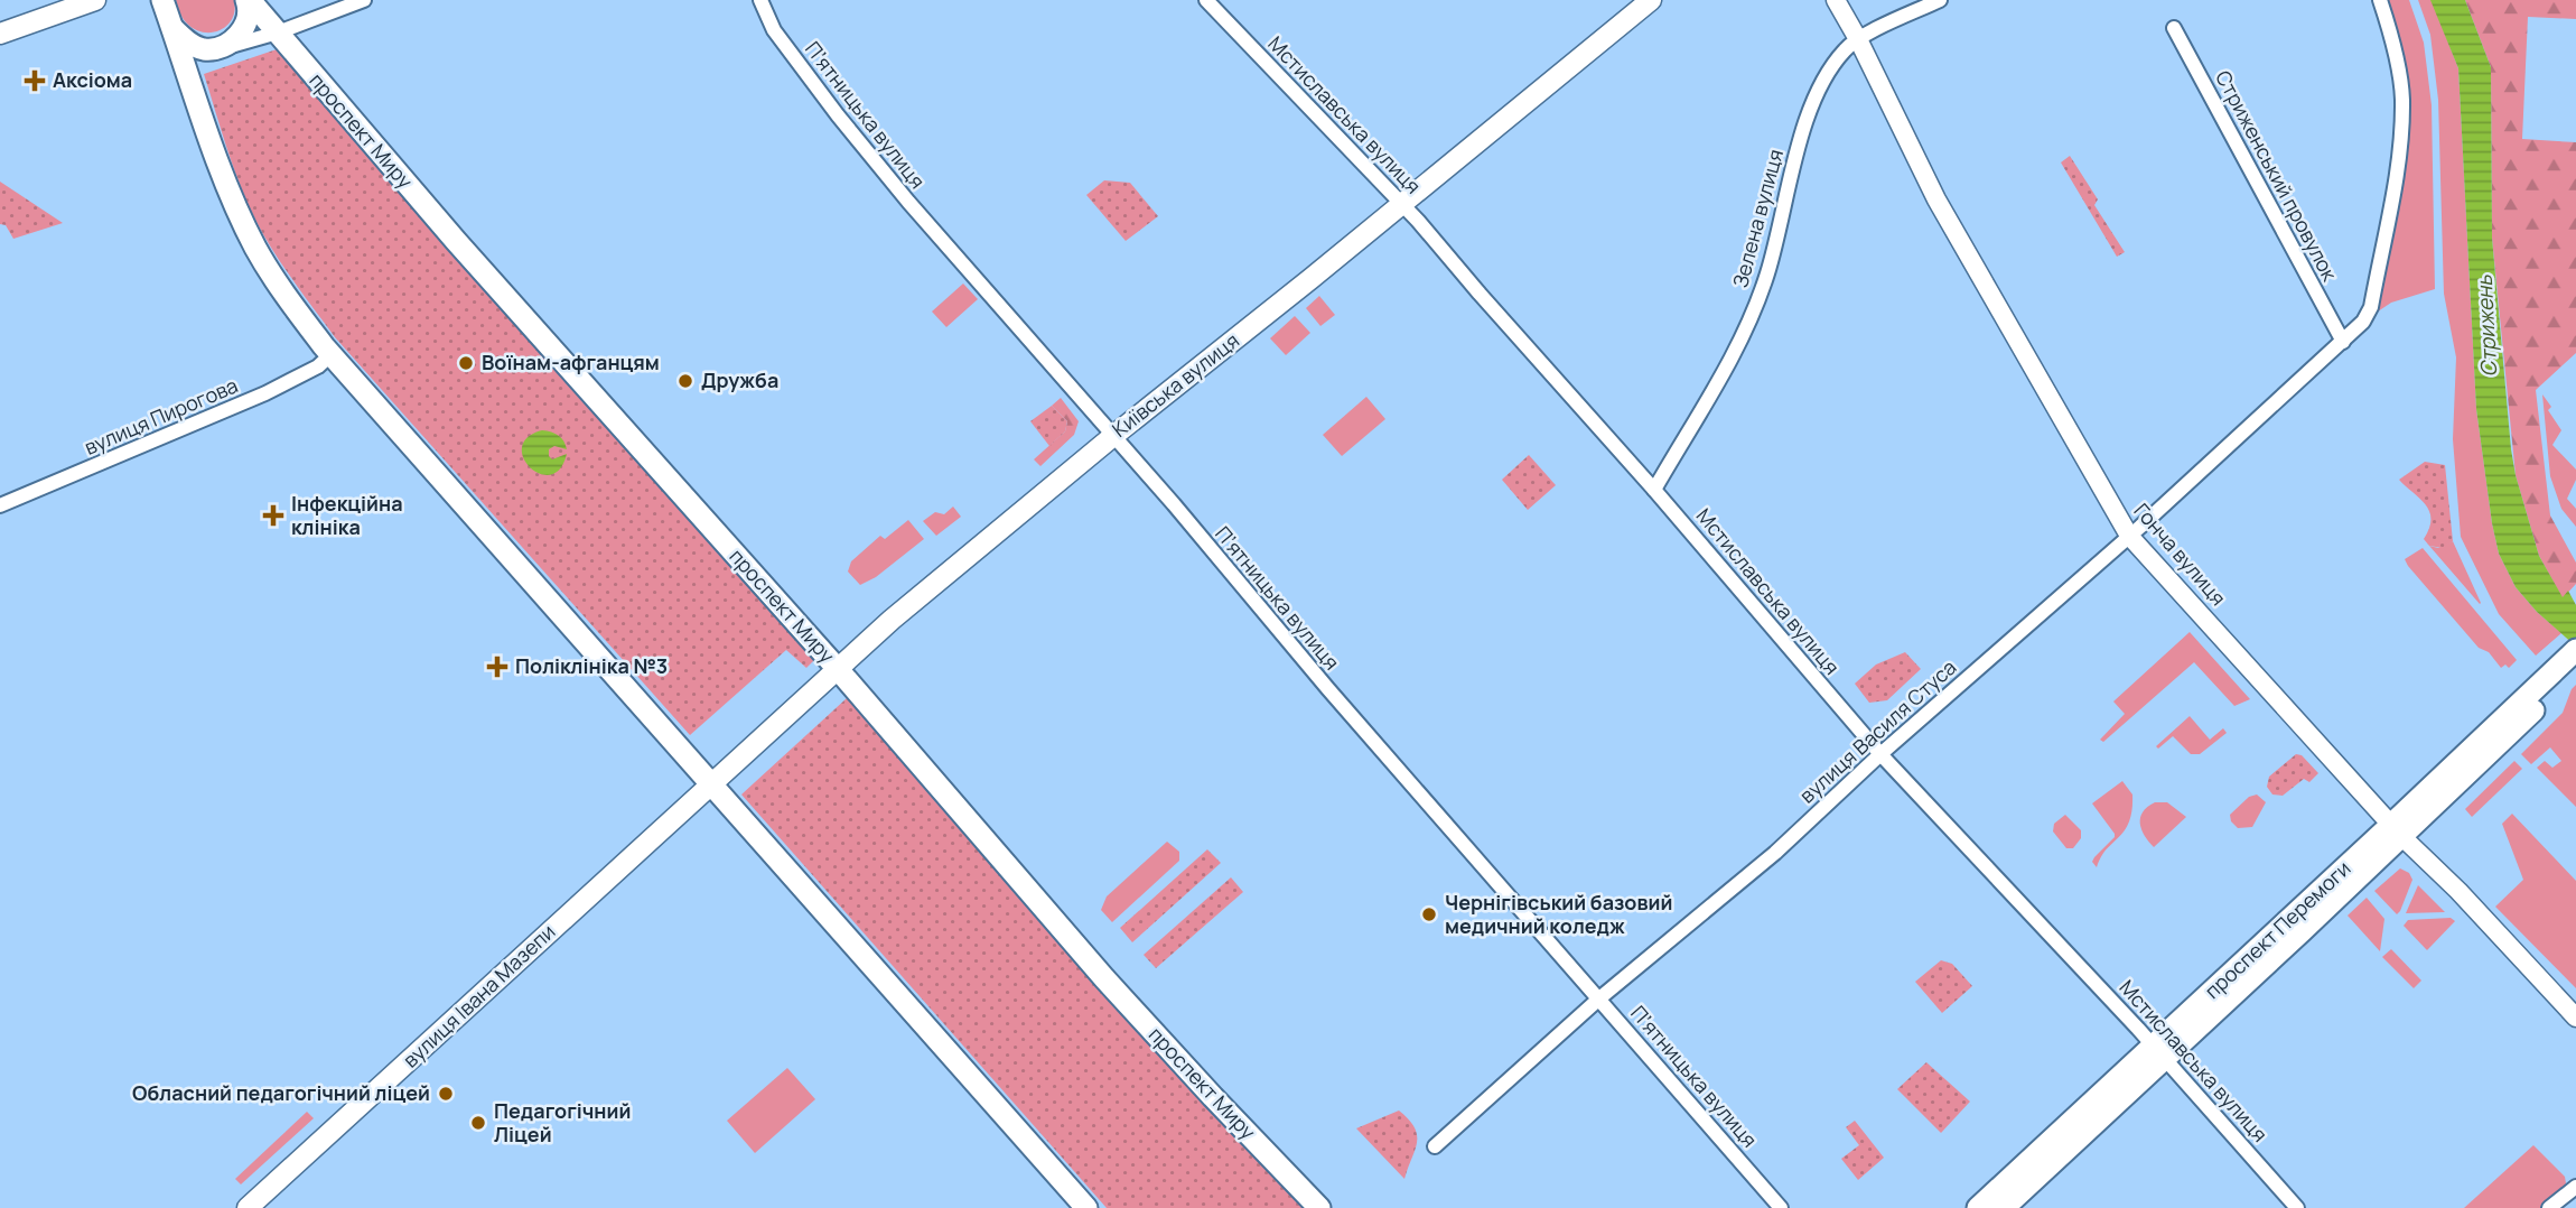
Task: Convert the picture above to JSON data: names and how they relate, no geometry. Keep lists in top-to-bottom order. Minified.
{"streets":{"main road":["проспект Миру","Київська вулиця","проспект Перемоги","вулиця Івана Мазепи"],"street":["Пʼятницька вулиця","Мстиславська вулиця","Стриженський провулок","Зелена вулиця","вулиця Пирогова","Гонча вулиця","вулиця Василя Стуса"]},"crossings":[["Пʼятницька вулиця","Київська вулиця"],["Пʼятницька вулиця","вулиця Василя Стуса"],["Мстиславська вулиця","Зелена вулиця"],["Мстиславська вулиця","Київська вулиця"],["Мстиславська вулиця","вулиця Василя Стуса"],["Мстиславська вулиця","проспект Перемоги"],["проспект Миру","Київська вулиця"],["Стриженський провулок","вулиця Василя Стуса"],["Зелена вулиця","Гонча вулиця"],["Київська вулиця","вулиця Івана Мазепи"],["Гонча вулиця","вулиця Василя Стуса"],["Гонча вулиця","проспект Перемоги"]],"water":["Стрижень"],"places":{"health":["Аксіома","Інфекційна клініка","Поліклініка №3"],"other":["Воїнам-афганцям","Дружба","Чернігівський базовий медичний коледж","Обласний педагогічний ліцей","Педагогічний Ліцей"]}}
